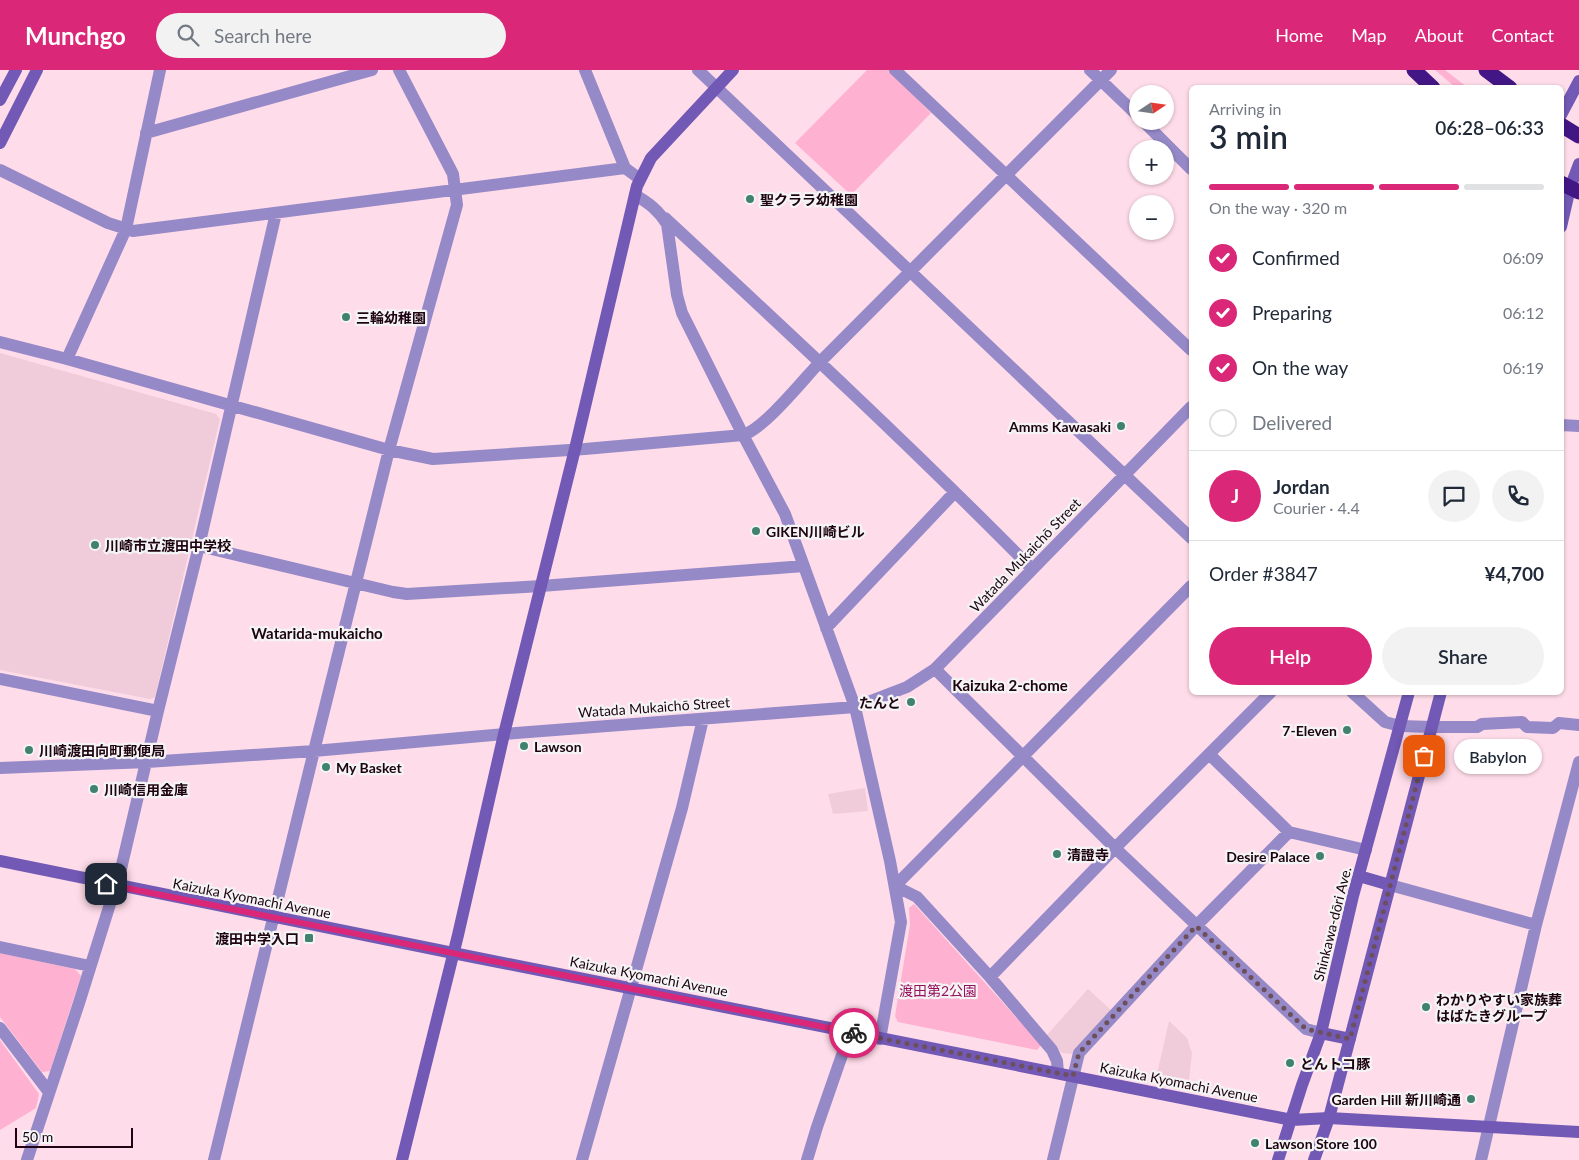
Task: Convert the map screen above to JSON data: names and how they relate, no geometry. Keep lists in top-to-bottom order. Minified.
{"streets":{"street":["Watada Mukaichō Street","Kaizuka Kyomachi Avenue","Shinkawa-dōri Ave."]},"crossings":[["Kaizuka Kyomachi Avenue","Shinkawa-dōri Ave."]],"districts":["Watarida-mukaicho","Kaizuka 2-chome"],"parks":["渡田第2公園"],"places":{"other":["聖クララ幼稚園","三輪幼稚園","Amms Kawasaki","GIKEN川崎ビル","川崎市立渡田中学校","たんと","7-Eleven","Lawson","川崎渡田向町郵便局","Babylon","My Basket","川崎信用金庫","清證寺","Desire Palace","わかりやすい家族葬 はばたきグループ","とんトコ豚","Garden Hill 新川崎通","Lawson Store 100"],"transit":["渡田中学入口"]},"scale_bar":"50 m","north":"right","page":{"header":"Munchgo","search":"Search here","nav":["Home","Map","About","Contact"],"map_buttons":["+","−"],"heading":["3 min","Arriving in","06:28–06:33"],"panel":["Jordan","Courier · 4.4","Order #3847","¥4,700"],"bar":"On the way · 320 m","list":[["Confirmed","06:09"],["Preparing","06:12"],["On the way","06:19"],"Delivered"],"round":"J","buttons":["Help","Share"],"bubble":"Babylon","scale":"50 m"}}
